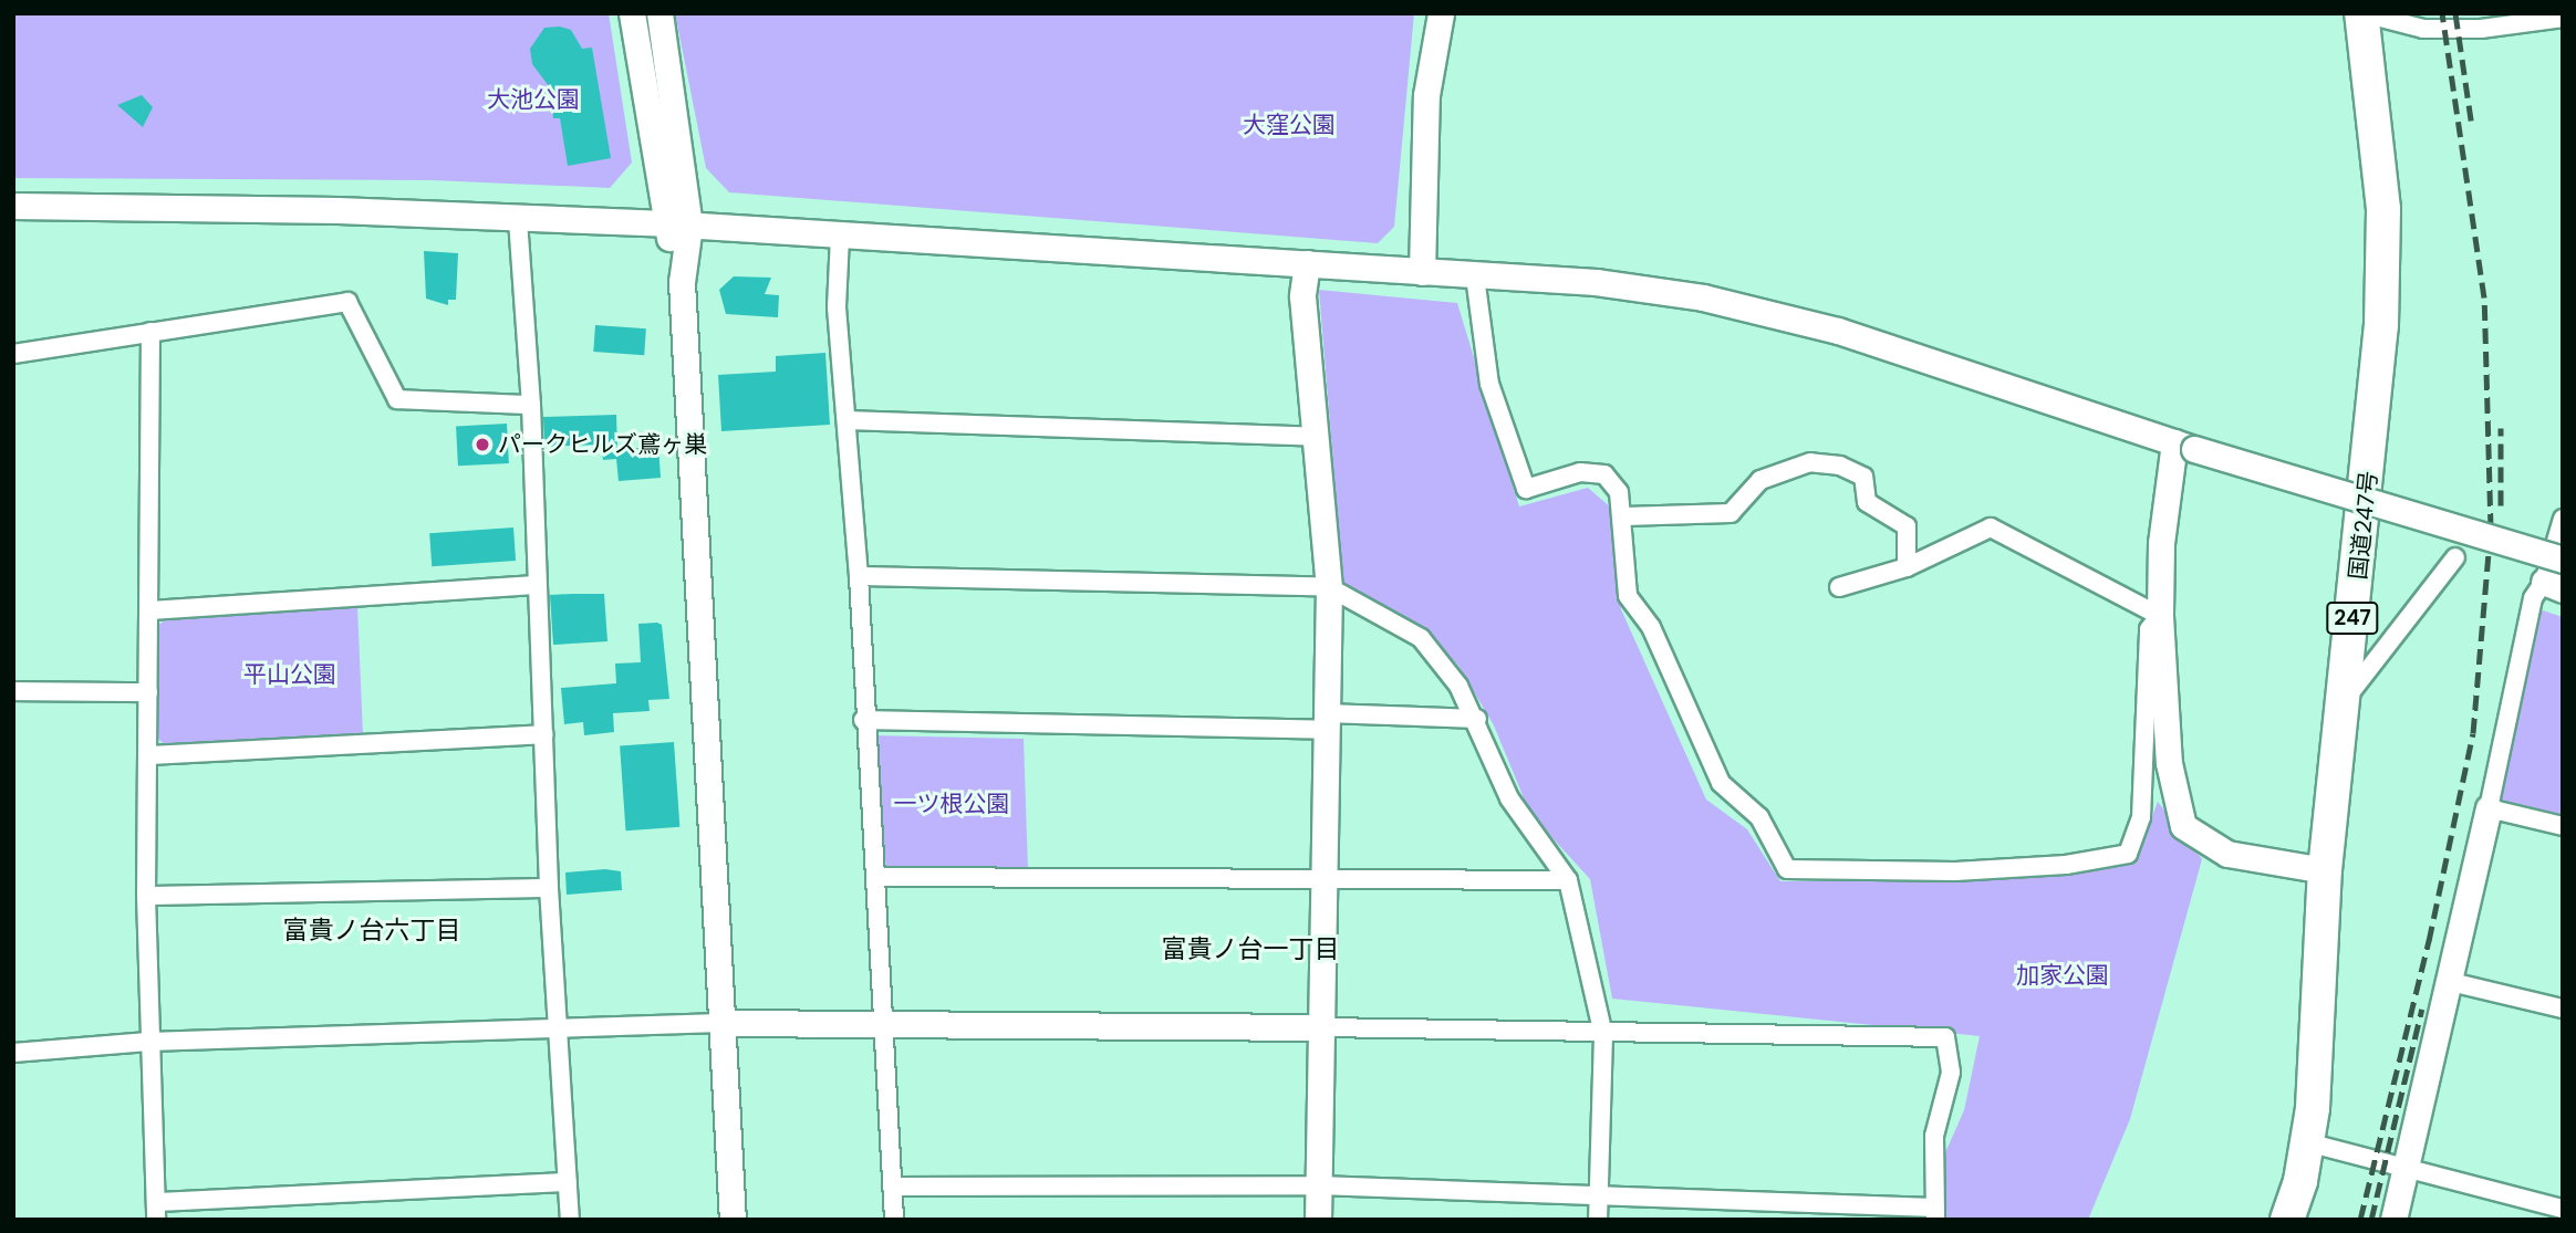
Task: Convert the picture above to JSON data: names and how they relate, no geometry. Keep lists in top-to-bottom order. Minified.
{"streets":{"highway":["国道247号","247"]},"districts":["富貴ノ台六丁目","富貴ノ台一丁目"],"parks":["大池公園","大窪公園","平山公園","一ツ根公園","加家公園"],"places":["パークヒルズ鳶ヶ巣"]}
